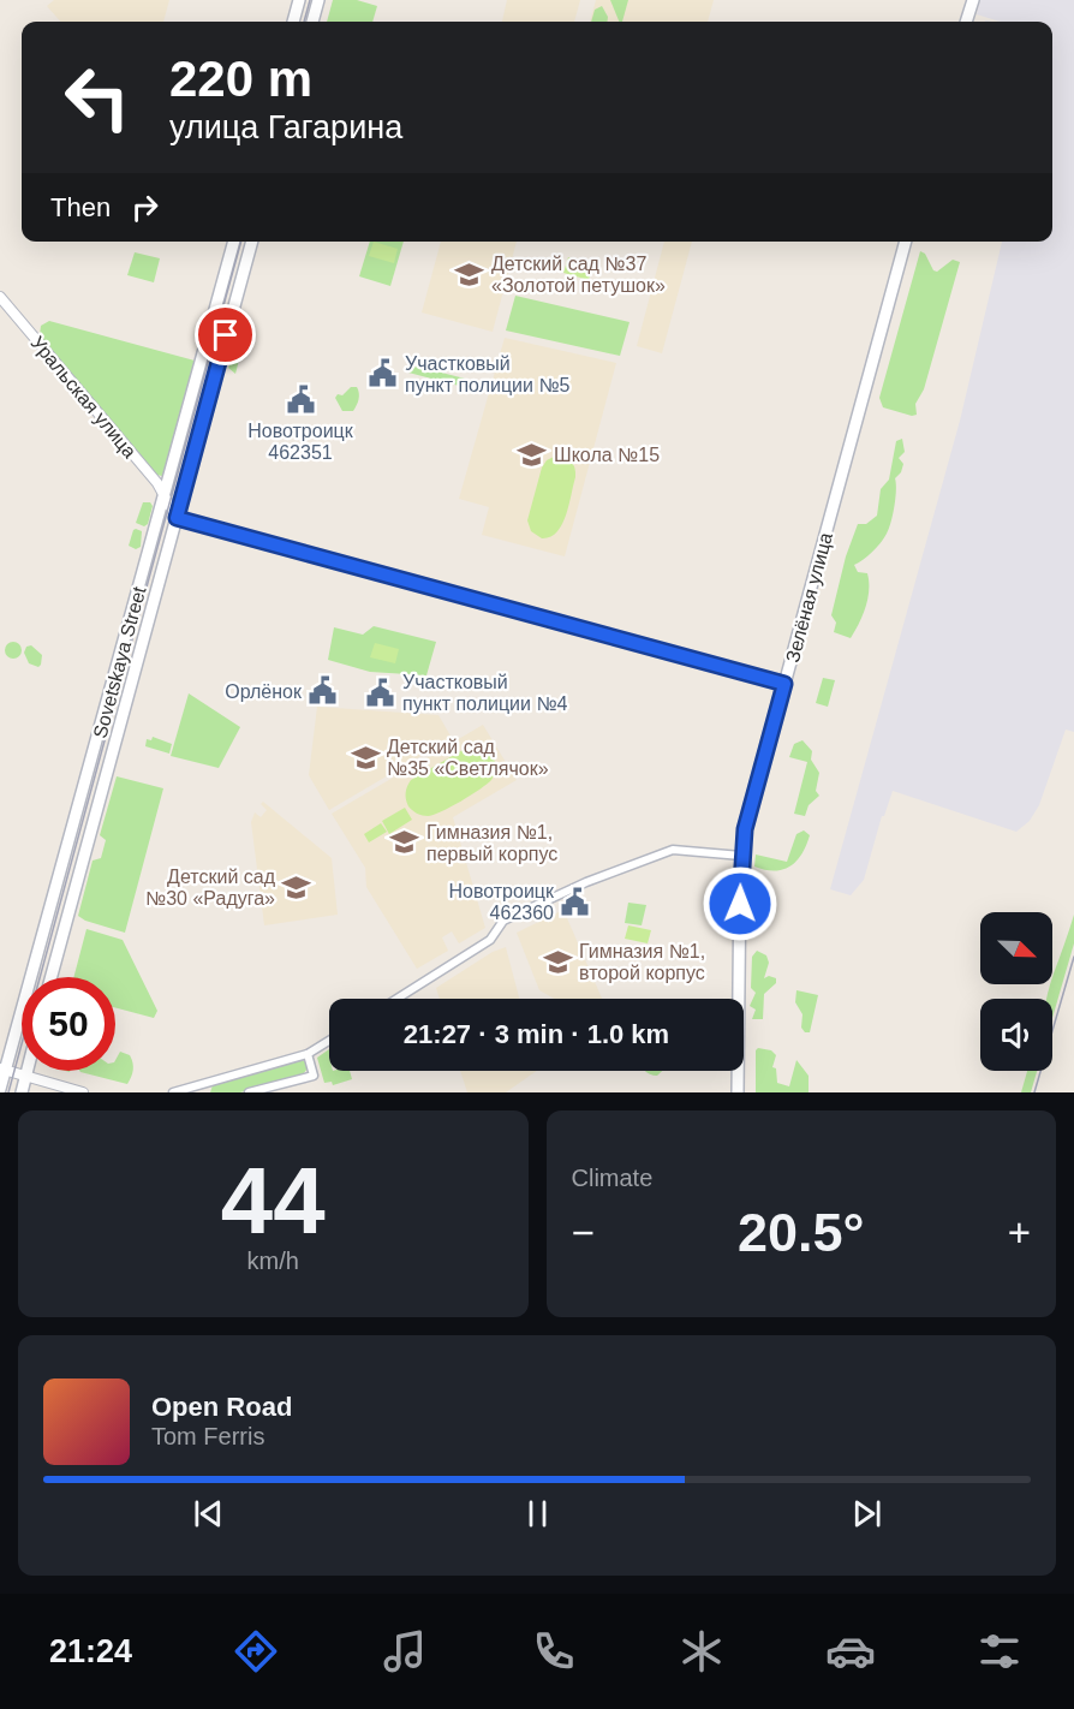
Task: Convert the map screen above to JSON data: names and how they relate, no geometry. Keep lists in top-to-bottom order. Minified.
{"streets":{"main road":["Зелёная улица","Sovetskaya Street"],"street":["Уральская улица"]},"crossings":[["Уральская улица","Sovetskaya Street"]],"places":{"school or university":["Детский сад №37 «Золотой петушок»","Школа №15","Детский сад №35 «Светлячок»","Гимназия №1, первый корпус","Детский сад №30 «Радуга»","Гимназия №1, второй корпус"],"public building":["Участковый пункт полиции №5","Новотроицк 462351","Орлёнок","Участковый пункт полиции №4","Новотроицк 462360"]},"north":"bottom right","page":{"turn":["220 m","улица Гагарина"],"then":"Then","limit":"50","trip":"21:27 · 3 min · 1.0 km","tile":[["44","km/h"],"Climate"],"heat":["−","20.5°","+"],"song":["Open Road","Tom Ferris"],"tabs":"21:24"}}
